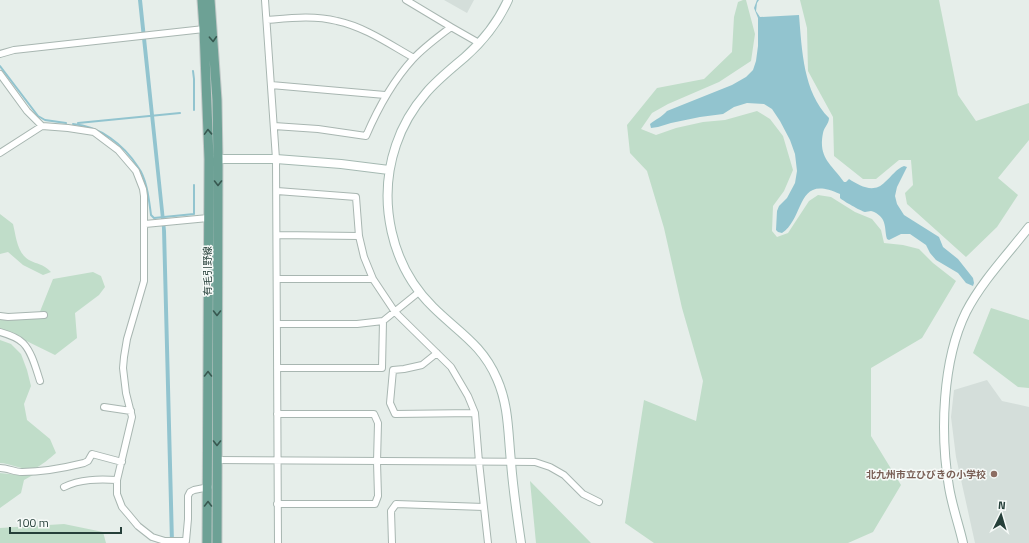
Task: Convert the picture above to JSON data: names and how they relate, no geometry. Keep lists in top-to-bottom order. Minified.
{"streets":{"main road":["有毛引野線"]},"places":["北九州市立ひびきの小学校"],"scale_bar":"100 m","north":"top"}
